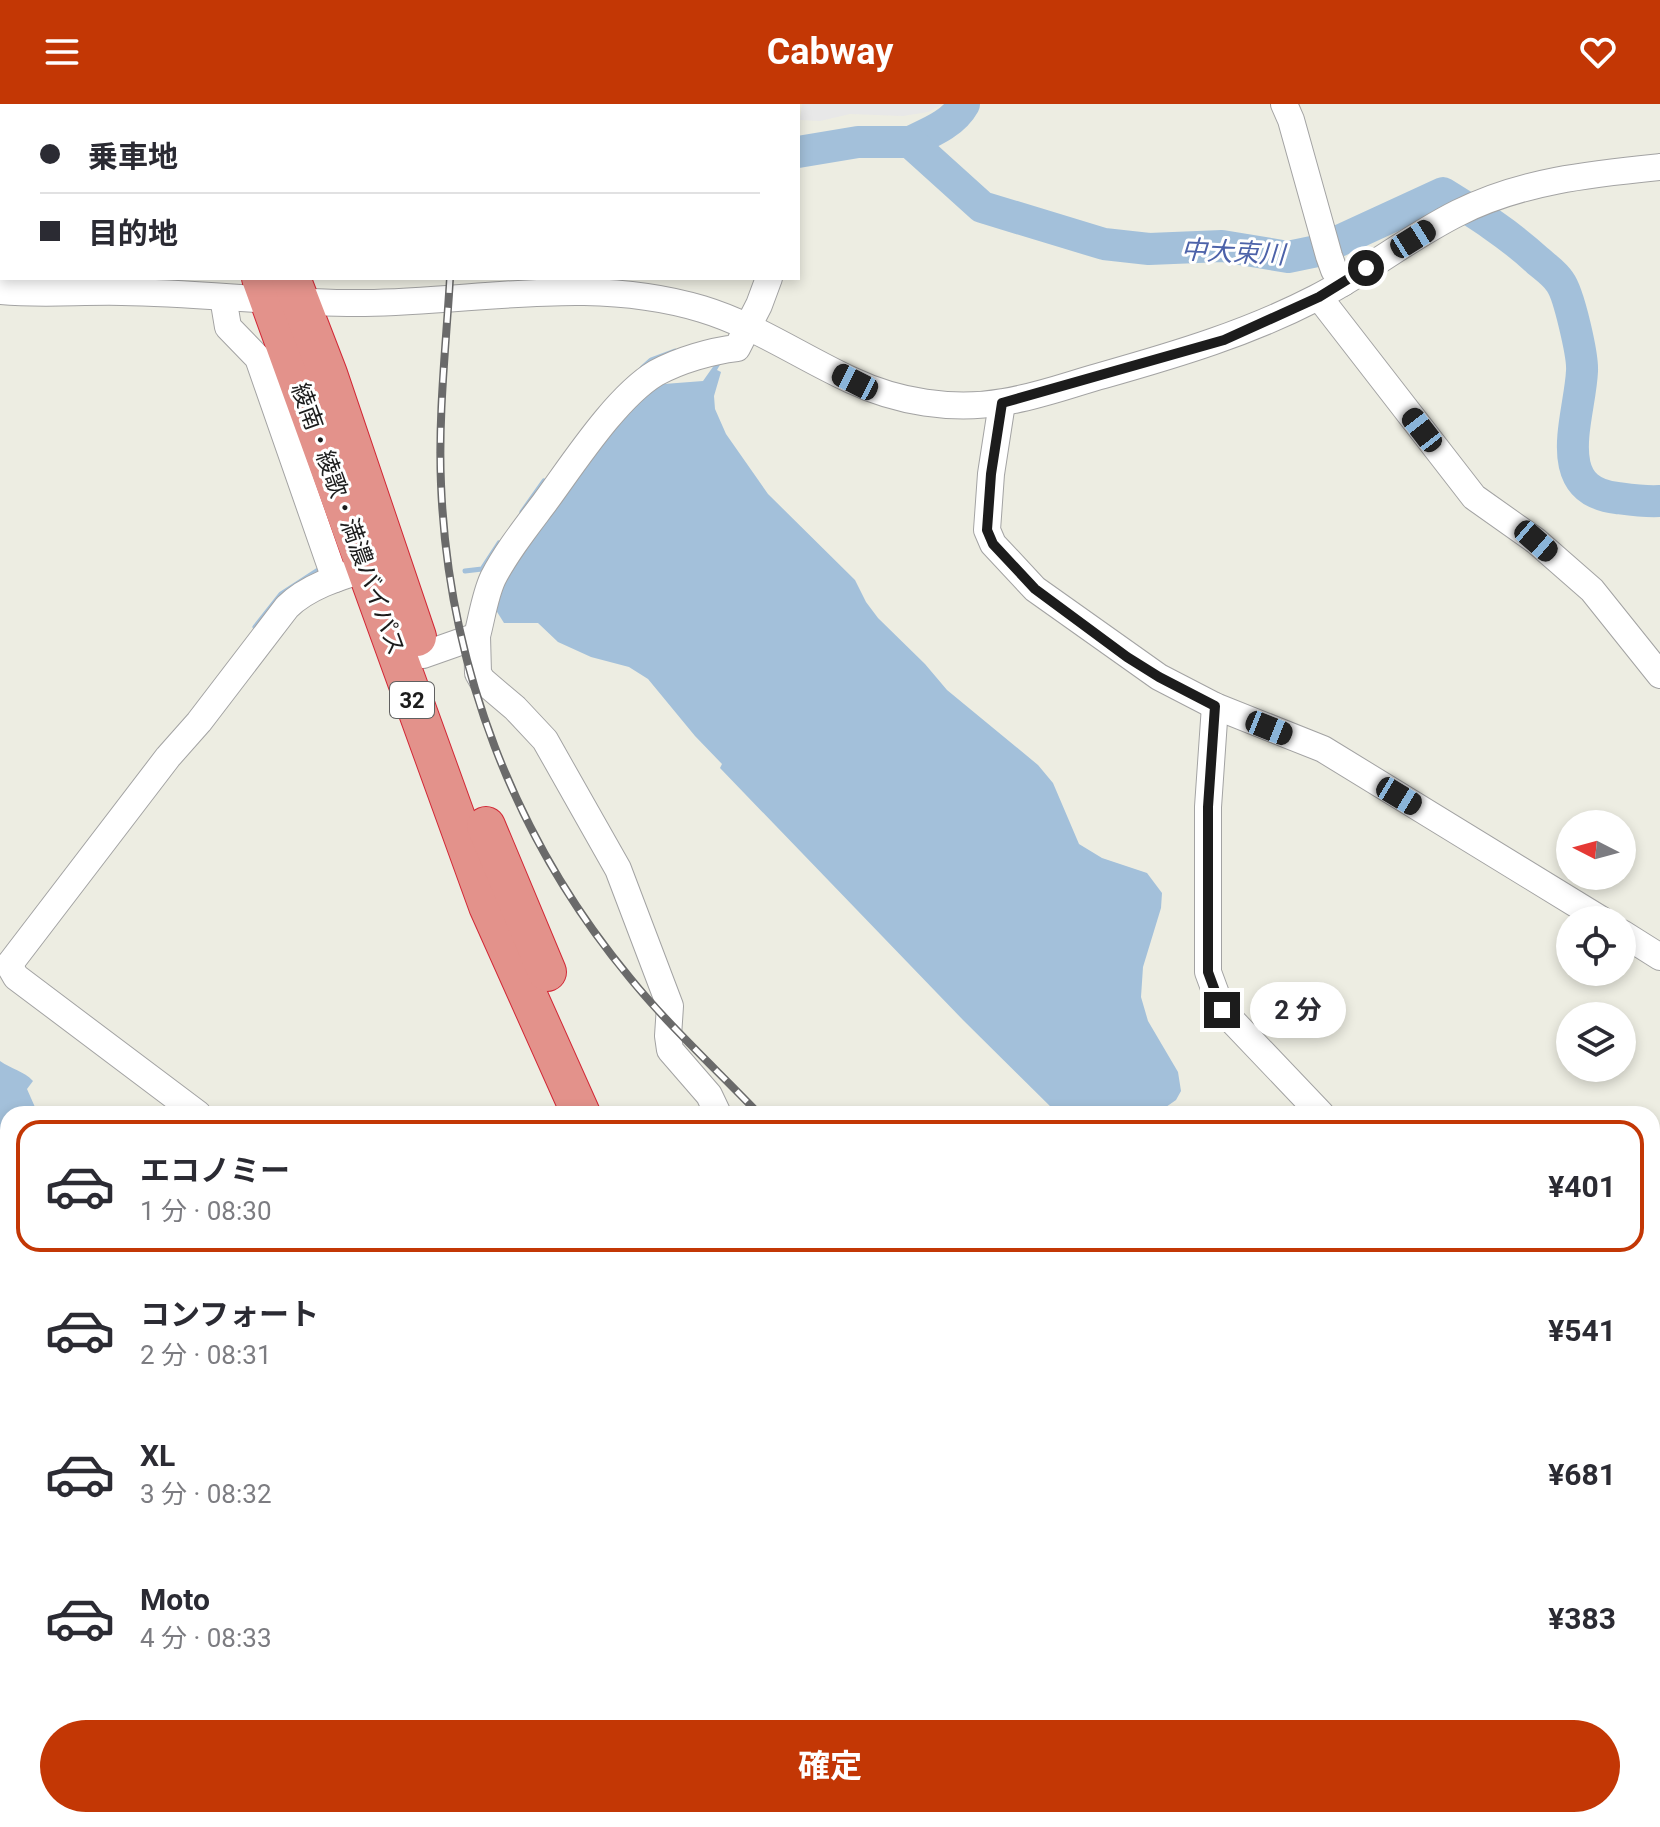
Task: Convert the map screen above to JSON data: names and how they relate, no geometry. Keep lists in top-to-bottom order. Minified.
{"streets":{"highway":["綾南・綾歌・満濃バイパス","32"]},"water":["中大束川"],"north":"left","page":{"header":"Cabway","banner":["乗車地","目的地"],"bubble":"2 分","list":[{"name":"エコノミー","note":"1 分 · 08:30","value":"¥401"},{"name":"コンフォート","note":"2 分 · 08:31","value":"¥541"},{"name":"XL","note":"3 分 · 08:32","value":"¥681"},{"name":"Moto","note":"4 分 · 08:33","value":"¥383"}],"buttons":"確定"}}
